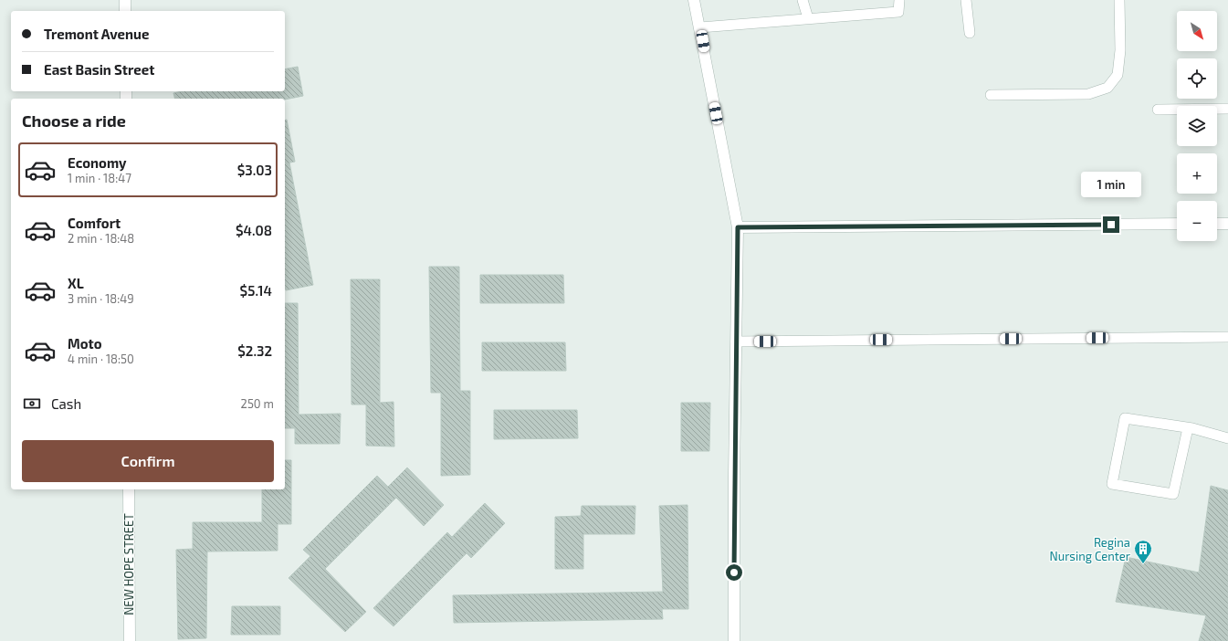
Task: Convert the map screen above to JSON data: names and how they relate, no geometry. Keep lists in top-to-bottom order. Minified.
{"streets":{"street":["NEW HOPE STREET"]},"places":{"building":["Regina Nursing Center"]},"north":"bottom right","page":{"map_buttons":["+","−"],"banner":["Tremont Avenue","East Basin Street"],"heading":"Choose a ride","list":[{"name":"Economy","note":"1 min · 18:47","value":"$3.03"},{"name":"Comfort","note":"2 min · 18:48","value":"$4.08"},{"name":"XL","note":"3 min · 18:49","value":"$5.14"},{"name":"Moto","note":"4 min · 18:50","value":"$2.32"}],"bubble":"1 min","pay":["Cash","250 m"],"buttons":"Confirm"}}
